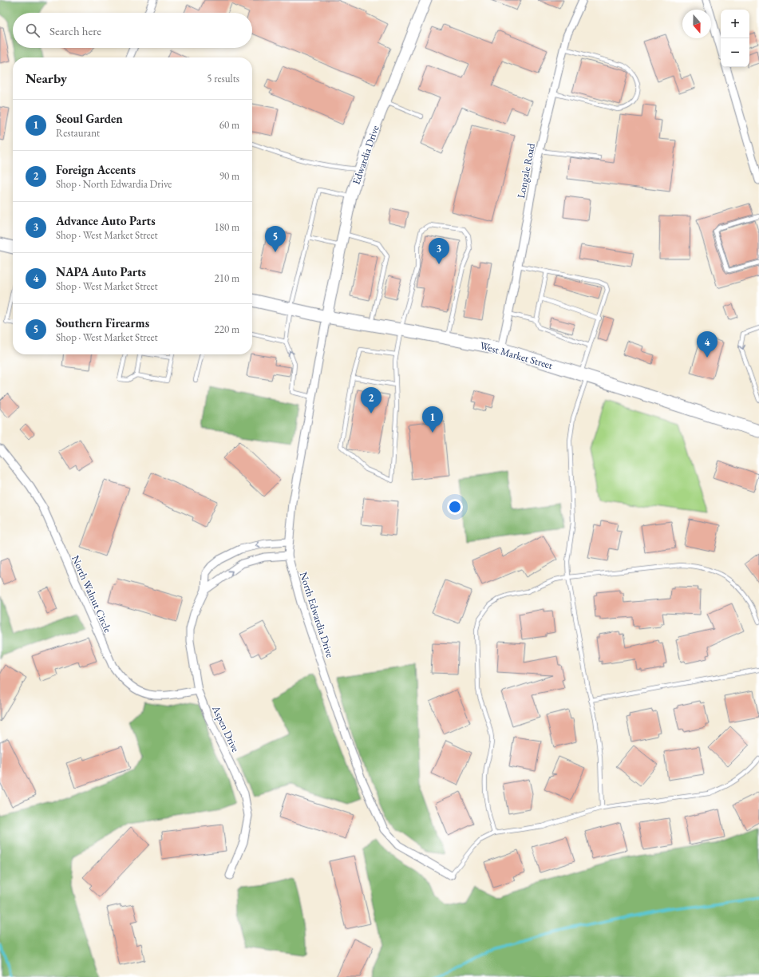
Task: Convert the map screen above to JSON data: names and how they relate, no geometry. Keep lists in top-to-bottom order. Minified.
{"streets":{"main road":["Edwardia Drive","West Market Street"],"street":["Longale Road","North Walnut Circle","North Edwardia Drive","Aspen Drive"]},"crossings":[["Edwardia Drive","West Market Street"],["Edwardia Drive","North Edwardia Drive"],["Longale Road","West Market Street"],["West Market Street","North Edwardia Drive"],["North Walnut Circle","Aspen Drive"],["North Edwardia Drive","Aspen Drive"]],"north":"bottom","page":{"map_buttons":["+","−"],"search":"Search here","heading":["Nearby","5 results"],"list":[{"mark":"1","name":"Seoul Garden","note":"Restaurant","value":"60 m"},{"mark":"2","name":"Foreign Accents","note":"Shop · North Edwardia Drive","value":"90 m"},{"mark":"3","name":"Advance Auto Parts","note":"Shop · West Market Street","value":"180 m"},{"mark":"4","name":"NAPA Auto Parts","note":"Shop · West Market Street","value":"210 m"},{"mark":"5","name":"Southern Firearms","note":"Shop · West Market Street","value":"220 m"}],"pins":["5","3","4","2","1"]}}
